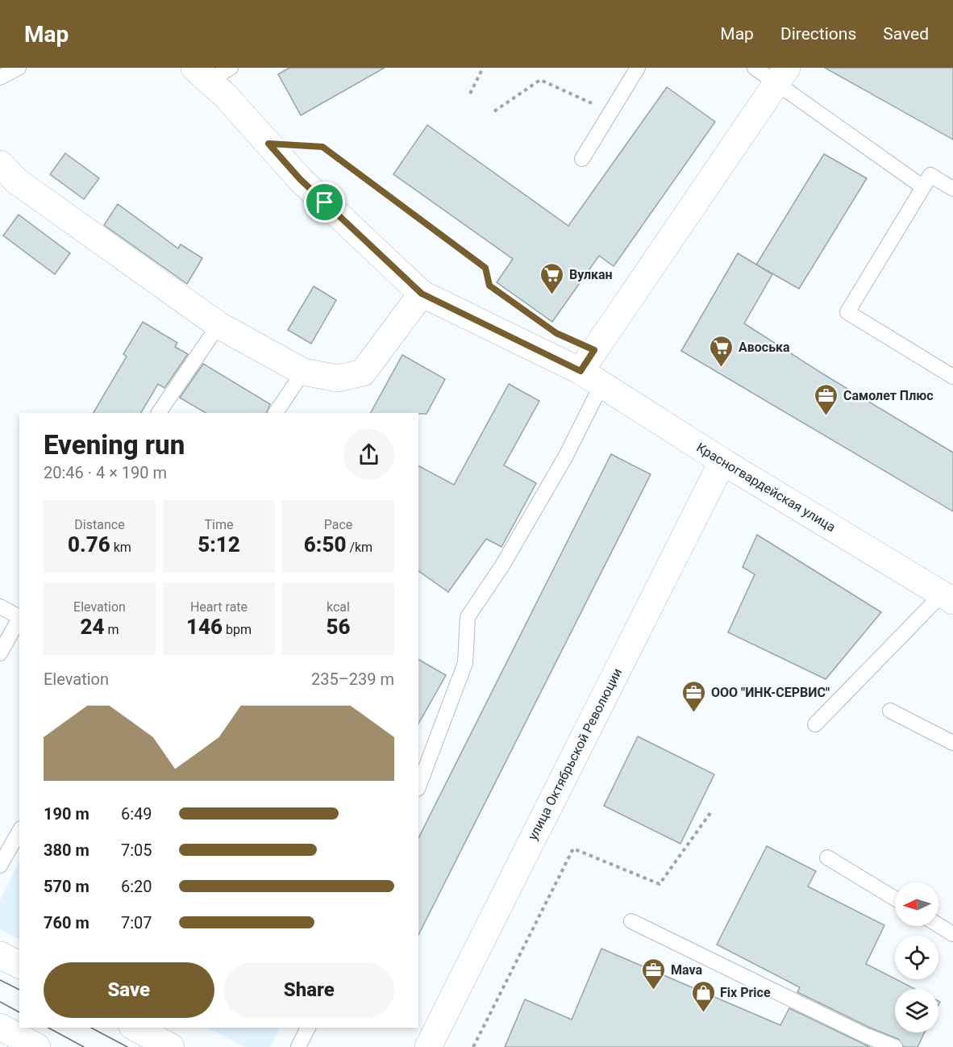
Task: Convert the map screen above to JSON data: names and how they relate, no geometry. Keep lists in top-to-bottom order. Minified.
{"streets":{"street":["Красногвардейская улица","улица Октябрьской Революции"]},"crossings":[["Красногвардейская улица","улица Октябрьской Революции"]],"places":{"supermarket":["Вулкан","Авоська"],"office":["Самолет Плюс","ООО \"ИНК-СЕРВИС\"","Mava"],"shop":["Fix Price"]},"north":"left","page":{"header":"Map","nav":["Map","Directions","Saved"],"heading":["Evening run","20:46 · 4 × 190 m"],"stats":[["Distance","0.76 km"],["Time","5:12"],["Pace","6:50 /km"],["Elevation","24 m"],["Heart rate","146 bpm"],["kcal","56"]],"chart":["Elevation","235–239 m"],"list":[{"name":"190 m","note":"6:49"},{"name":"380 m","note":"7:05"},{"name":"570 m","note":"6:20"},{"name":"760 m","note":"7:07"}],"buttons":["Save","Share"]}}
